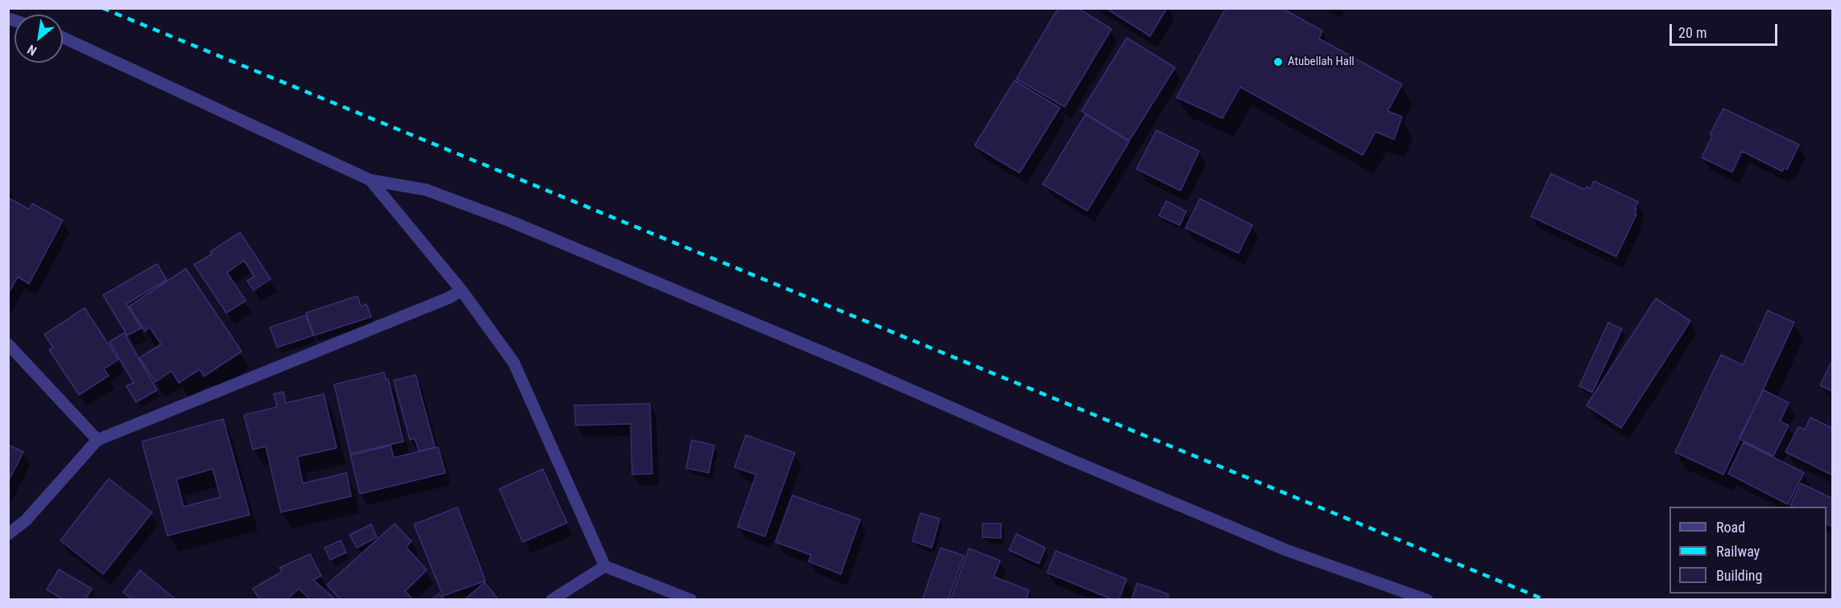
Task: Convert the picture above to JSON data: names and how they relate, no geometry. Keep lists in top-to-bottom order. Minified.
{"places":["Atubellah Hall"],"legend":["Road","Railway","Building"],"scale_bar":"20 m","north":"bottom left"}
